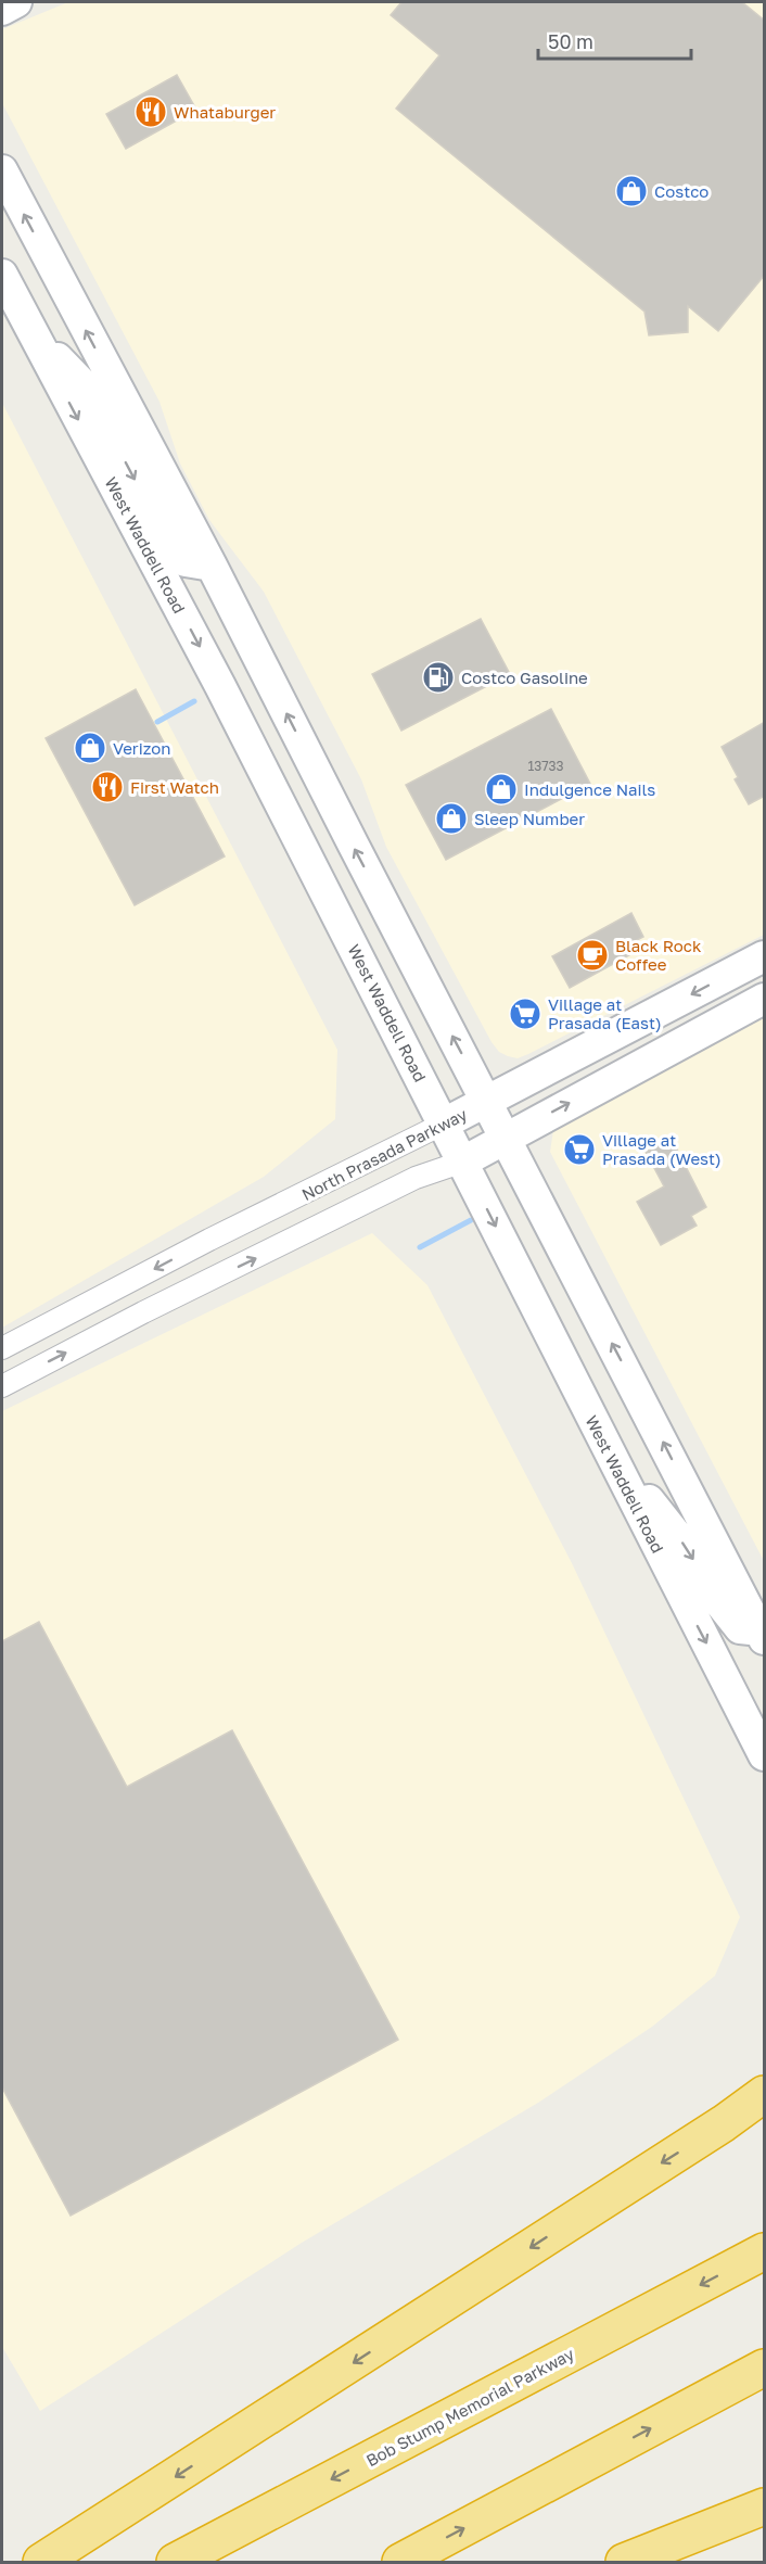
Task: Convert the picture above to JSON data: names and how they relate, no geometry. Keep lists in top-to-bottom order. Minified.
{"streets":{"highway":["Bob Stump Memorial Parkway"],"main road":["West Waddell Road","North Prasada Parkway"]},"crossings":[["West Waddell Road","North Prasada Parkway"]],"places":{"restaurant":["Whataburger","First Watch"],"shop":["Costco","Verizon","Indulgence Nails","Sleep Number"],"fuel station":["Costco Gasoline"],"cafe":["Black Rock Coffee"],"supermarket":["Village at Prasada (East)","Village at Prasada (West)"]},"house_numbers":["13733"],"scale_bar":"50 m"}
